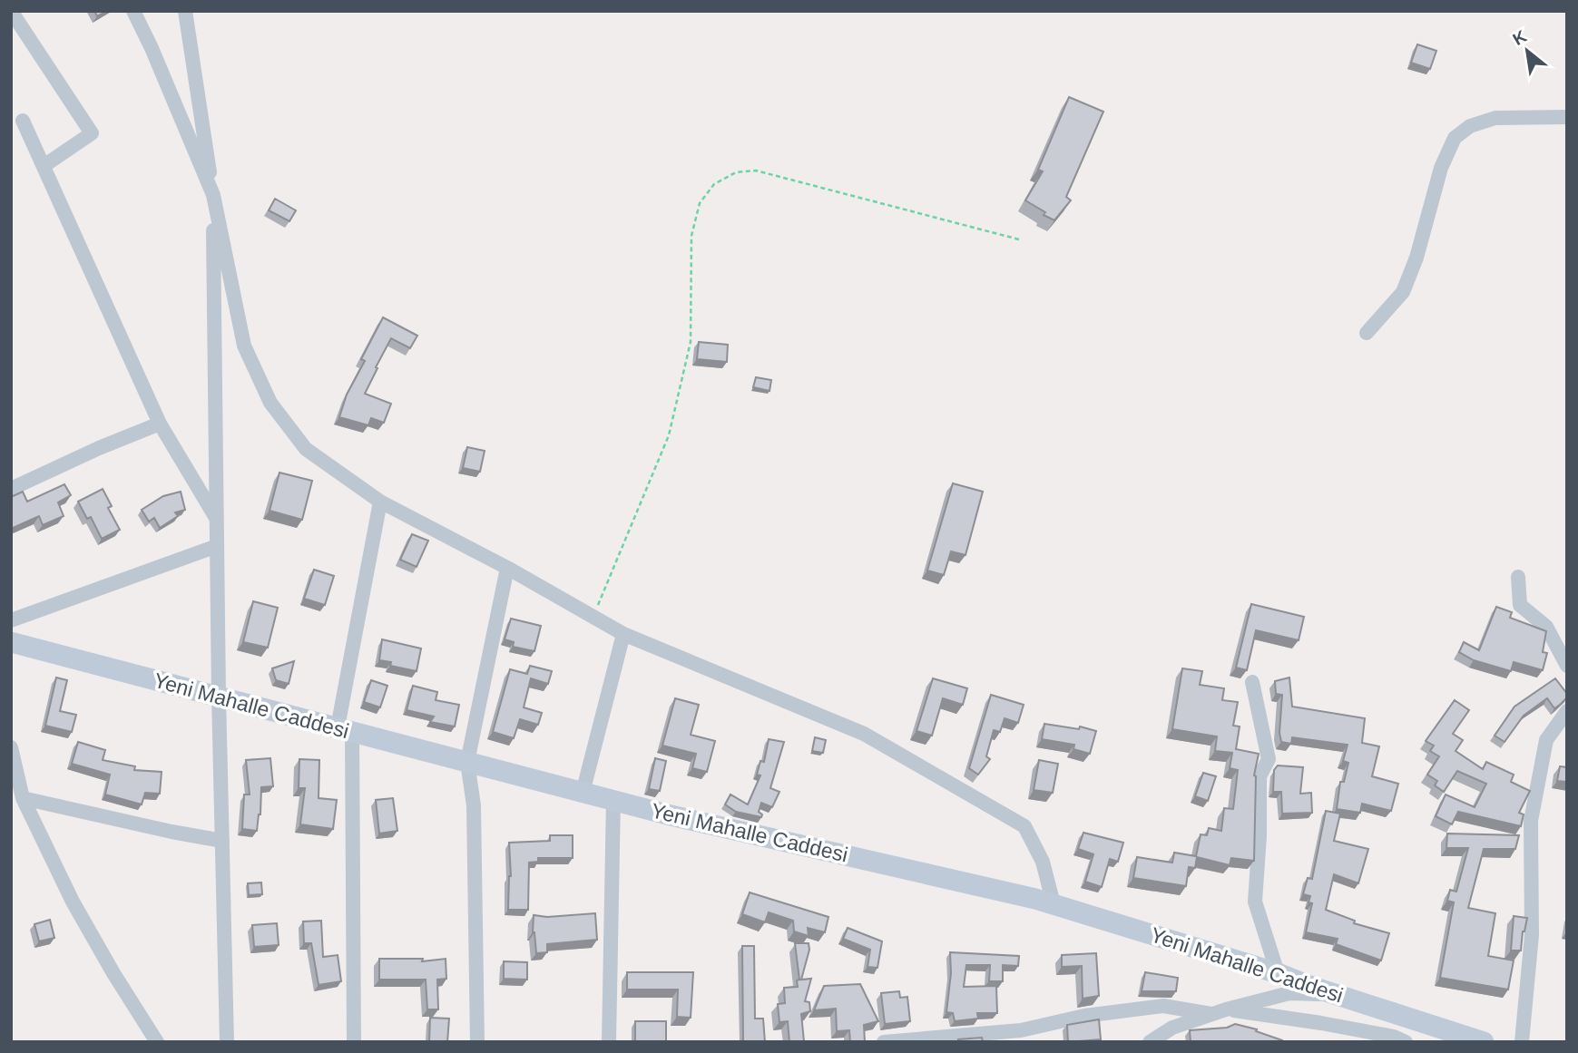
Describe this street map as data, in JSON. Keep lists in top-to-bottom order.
{
  "streets": {
    "street": ["Yeni Mahalle Caddesi"]
  },
  "north": "top left"
}
